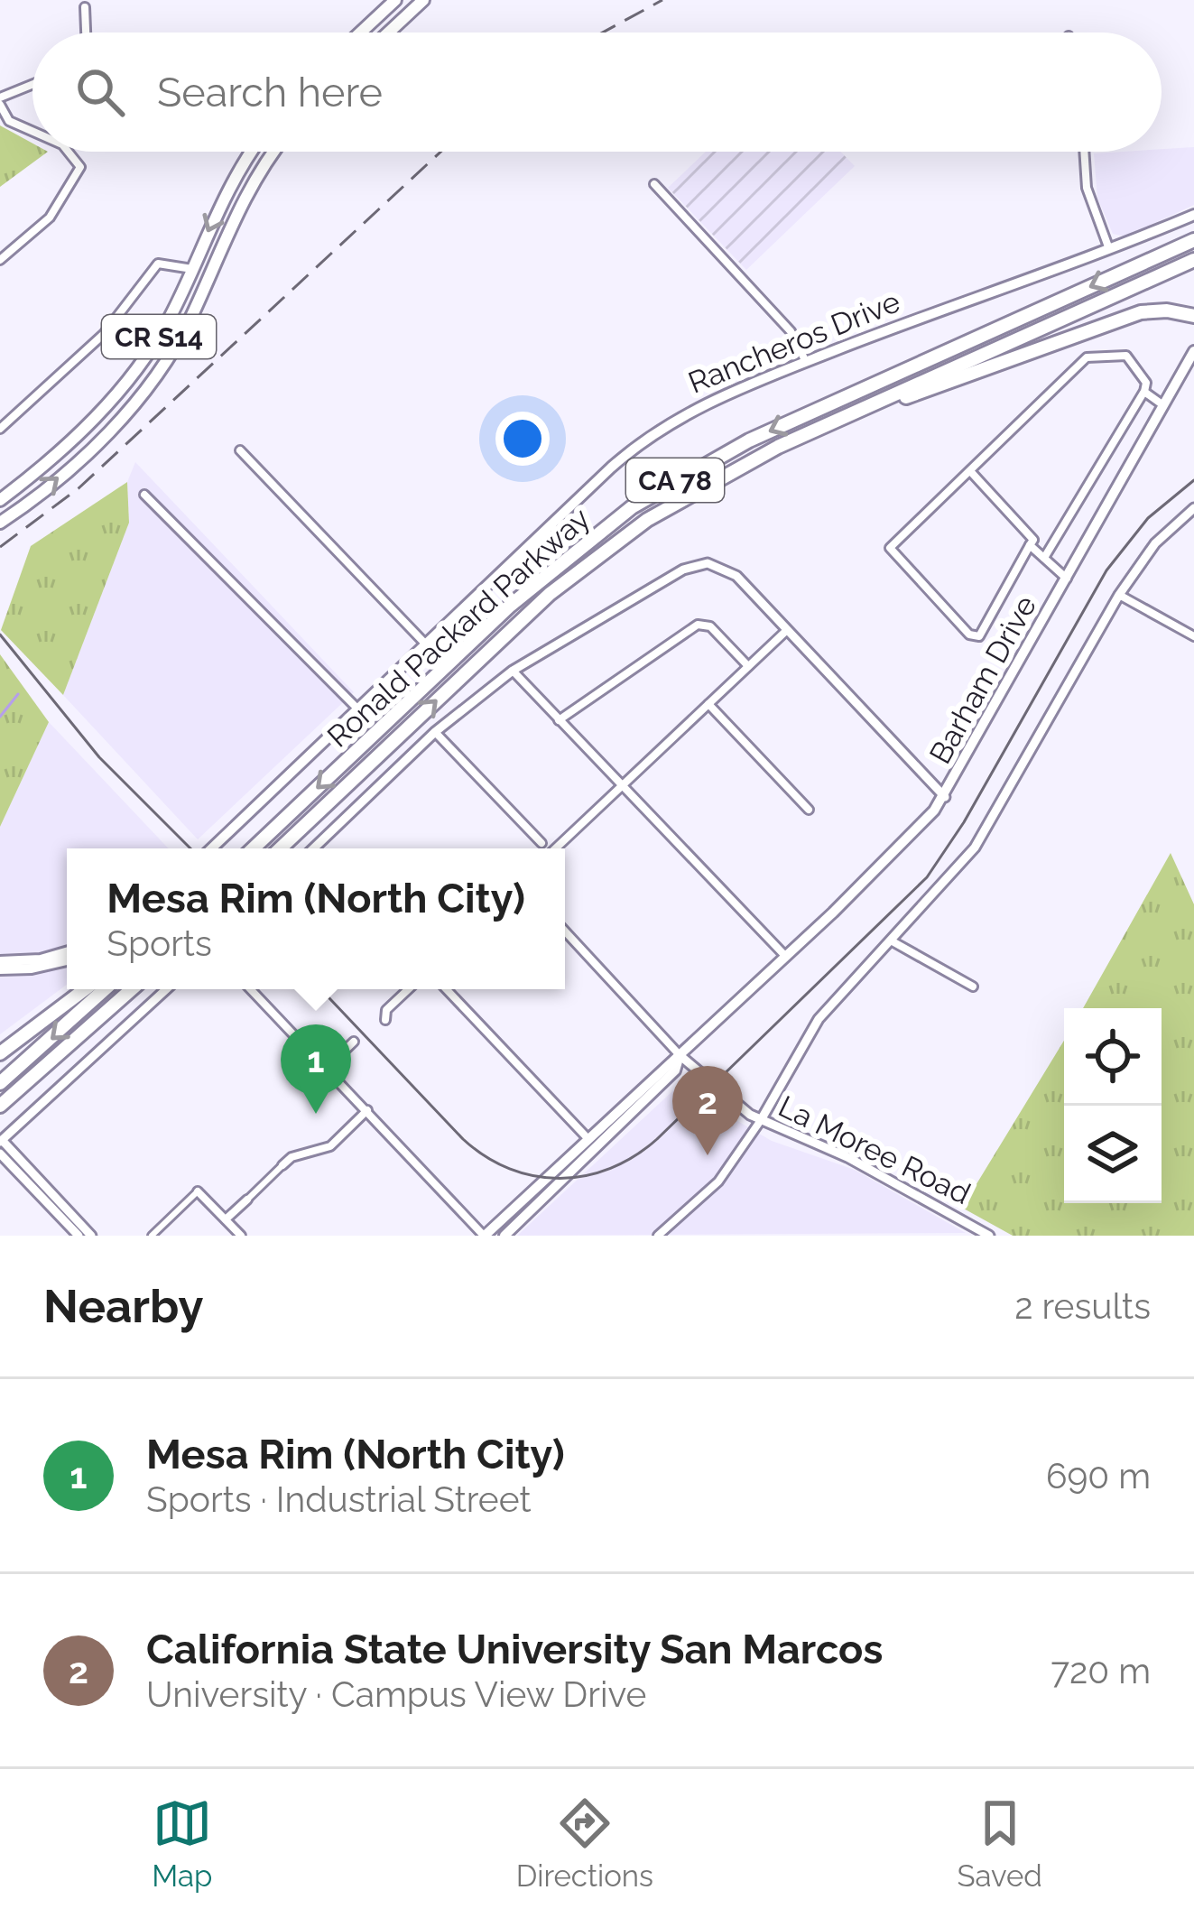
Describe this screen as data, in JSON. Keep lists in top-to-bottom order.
{
  "streets": {
    "highway": ["CA 78", "Ronald Packard Parkway"],
    "main road": ["CR S14", "Rancheros Drive", "Barham Drive"],
    "street": ["La Moree Road"]
  },
  "crossings": [
    ["Barham Drive", "La Moree Road"]
  ],
  "page": {
    "search": "Search here",
    "popup": ["Mesa Rim (North City)", "Sports"],
    "pins": ["1", "2"],
    "heading": ["Nearby", "2 results"],
    "list": [
      {
        "mark": "1",
        "name": "Mesa Rim (North City)",
        "note": "Sports · Industrial Street",
        "value": "690 m"
      },
      {
        "mark": "2",
        "name": "California State University San Marcos",
        "note": "University · Campus View Drive",
        "value": "720 m"
      }
    ],
    "nav": ["Map", "Directions", "Saved"]
  }
}
